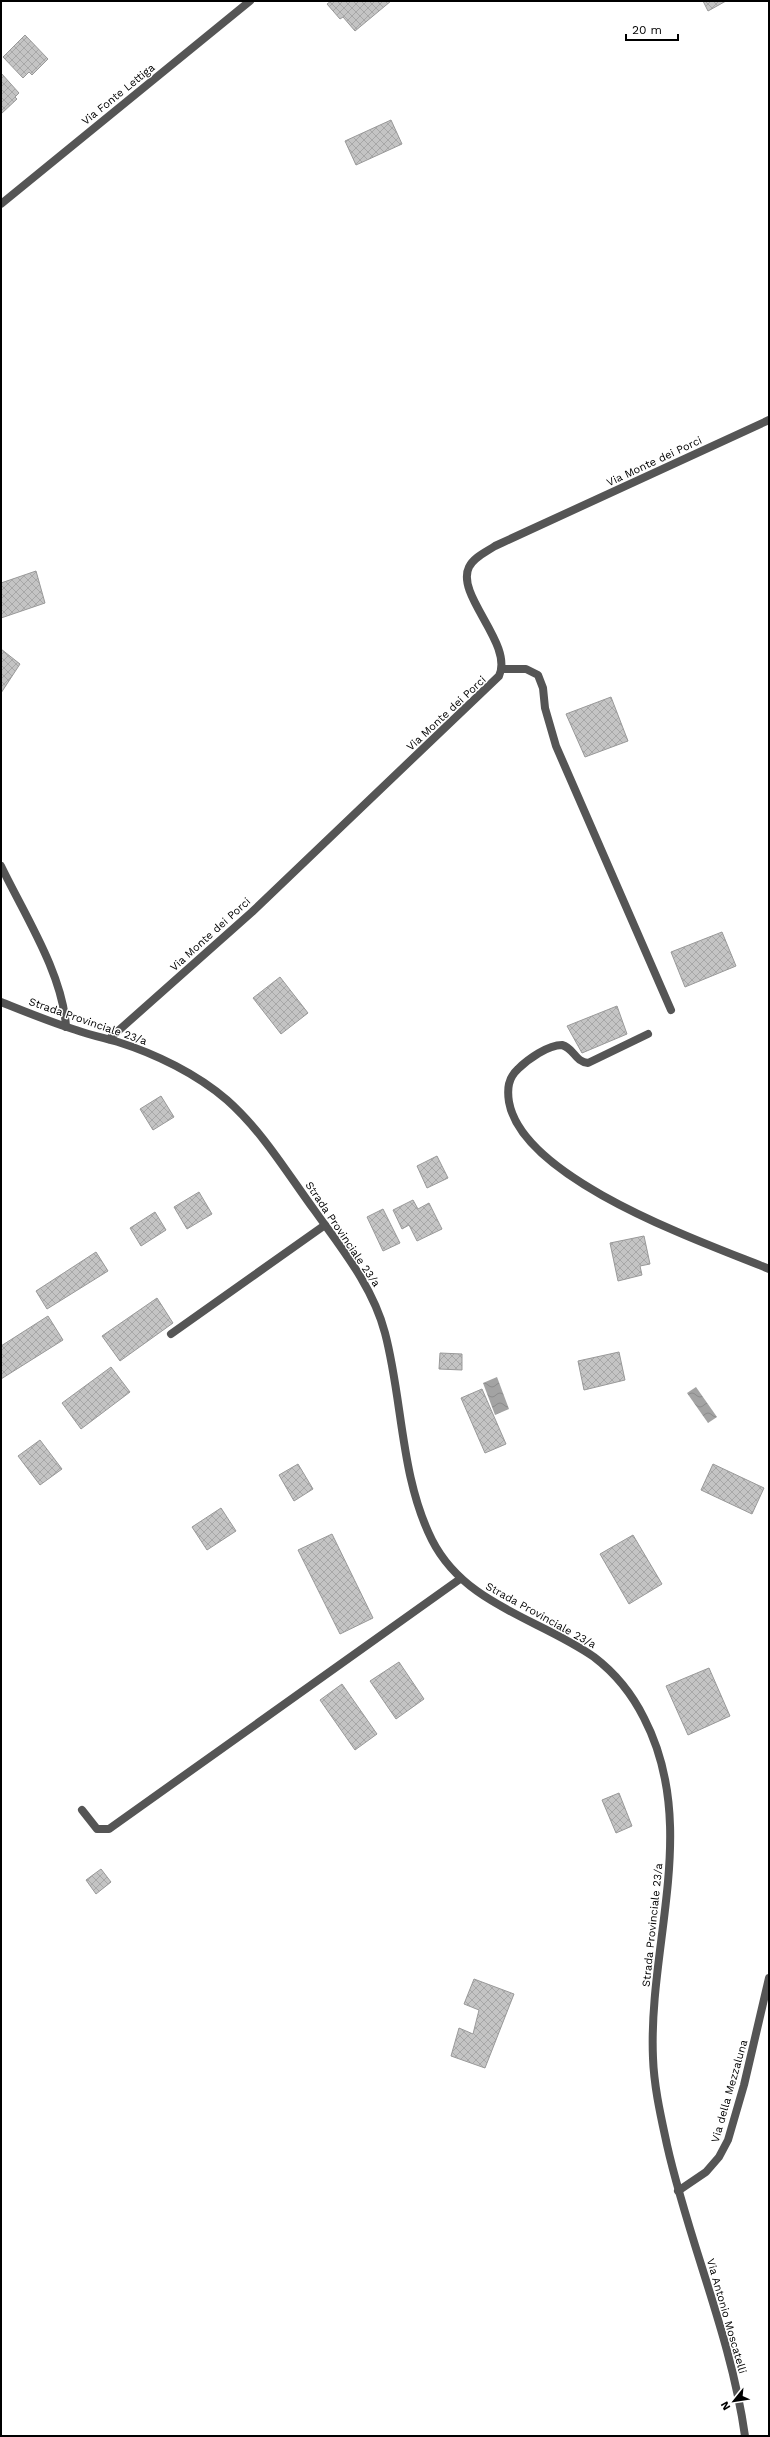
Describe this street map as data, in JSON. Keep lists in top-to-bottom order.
{
  "streets": {
    "street": [
      "Via Fonte Lettiga",
      "Via Monte dei Porci",
      "Strada Provinciale 23/a",
      "Via della Mezzaluna",
      "Via Antonio Moscatelli"
    ]
  },
  "crossings": [
    ["Via Monte dei Porci", "Strada Provinciale 23/a"],
    ["Strada Provinciale 23/a", "Via della Mezzaluna"],
    ["Strada Provinciale 23/a", "Via Antonio Moscatelli"]
  ],
  "scale_bar": "20 m",
  "north": "bottom left"
}
